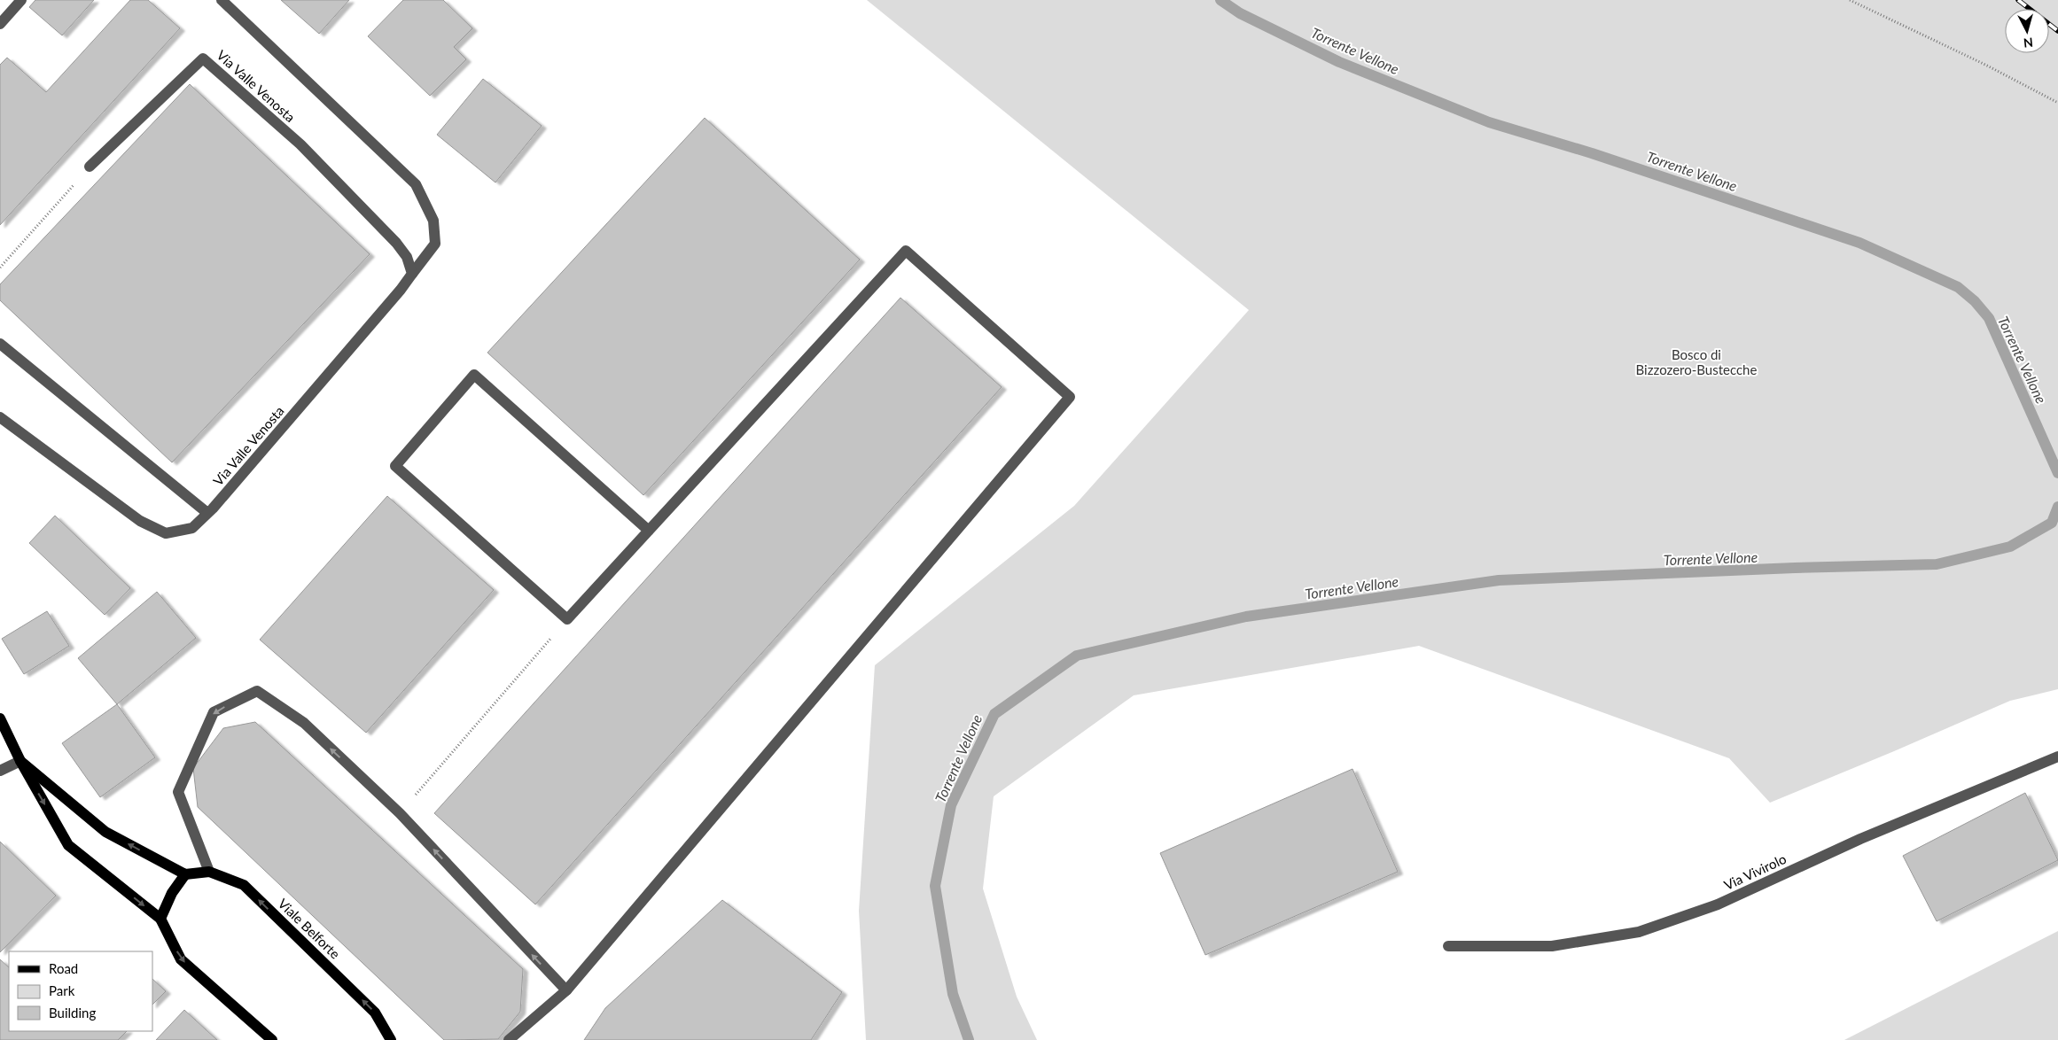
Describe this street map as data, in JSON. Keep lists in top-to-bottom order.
{
  "streets": {
    "main road": ["Viale Belforte"],
    "street": ["Via Valle Venosta", "Via Vivirolo"]
  },
  "water": ["Torrente Vellone"],
  "parks": ["Bosco di Bizzozero-Bustecche"],
  "legend": ["Road", "Park", "Building"],
  "north": "bottom"
}
